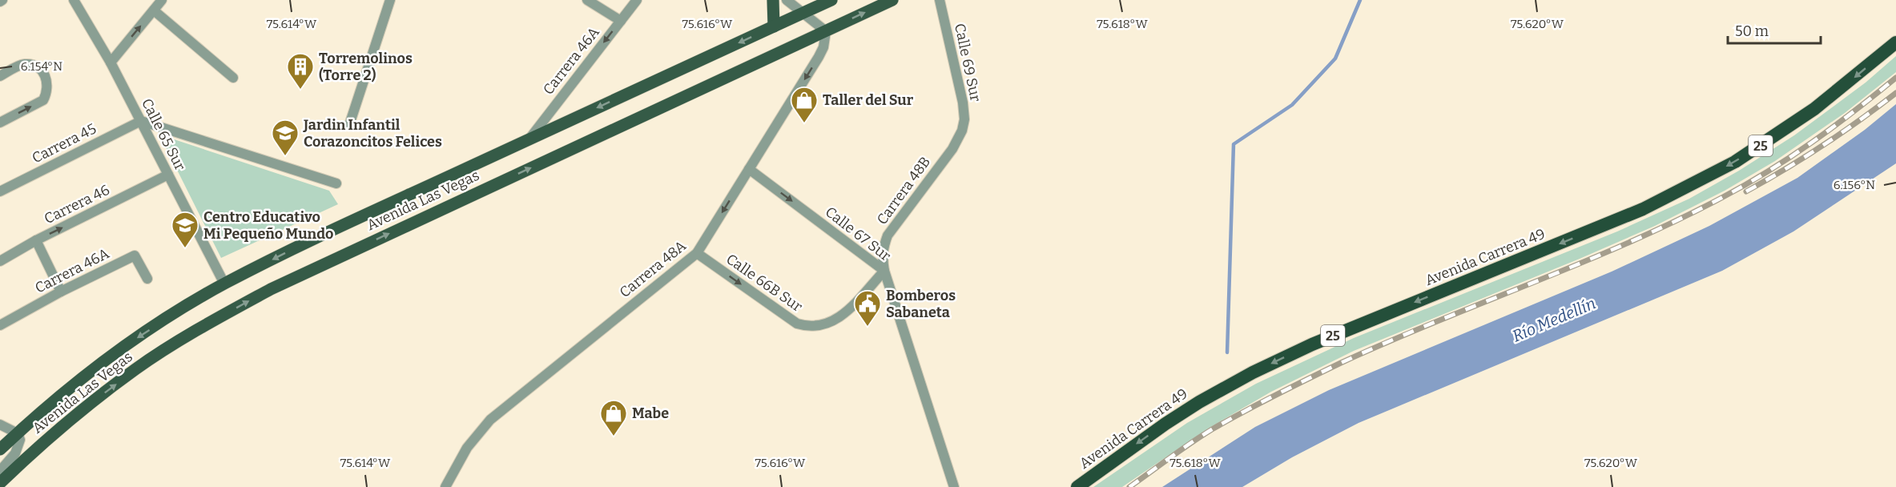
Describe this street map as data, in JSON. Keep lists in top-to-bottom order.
{
  "streets": {
    "highway": ["25", "Avenida Carrera 49"],
    "main road": ["Avenida Las Vegas"],
    "street": [
      "Carrera 46A",
      "Calle 69 Sur",
      "Calle 65 Sur",
      "Carrera 45",
      "Carrera 48B",
      "Carrera 46",
      "Calle 67 Sur",
      "Carrera 48A",
      "Calle 66B Sur"
    ]
  },
  "crossings": [
    ["Carrera 46A", "Avenida Las Vegas"],
    ["Calle 69 Sur", "Carrera 48B"],
    ["Calle 65 Sur", "Carrera 45"],
    ["Calle 65 Sur", "Avenida Las Vegas"],
    ["Calle 65 Sur", "Carrera 46"],
    ["Carrera 48B", "Calle 67 Sur"],
    ["Carrera 48B", "Calle 66B Sur"],
    ["Avenida Las Vegas", "Carrera 48A"],
    ["Calle 67 Sur", "Carrera 48A"],
    ["Calle 67 Sur", "Calle 66B Sur"],
    ["Carrera 48A", "Calle 66B Sur"]
  ],
  "one_way": [
    "Carrera 46A",
    "Carrera 46",
    "Calle 67 Sur",
    "Avenida Carrera 49",
    "Carrera 48A",
    "Calle 66B Sur"
  ],
  "water": ["Río Medellín"],
  "places": {
    "building": ["Torremolinos (Torre 2)"],
    "shop": ["Taller del Sur", "Mabe"],
    "school or university": ["Jardin Infantil Corazoncitos Felices", "Centro Educativo Mi Pequeño Mundo"],
    "public building": ["Bomberos Sabaneta"]
  },
  "scale_bar": "50 m",
  "coordinates": [
    "75.614°W",
    "75.616°W",
    "75.618°W",
    "75.620°W",
    "6.154°N",
    "6.156°N"
  ]
}
